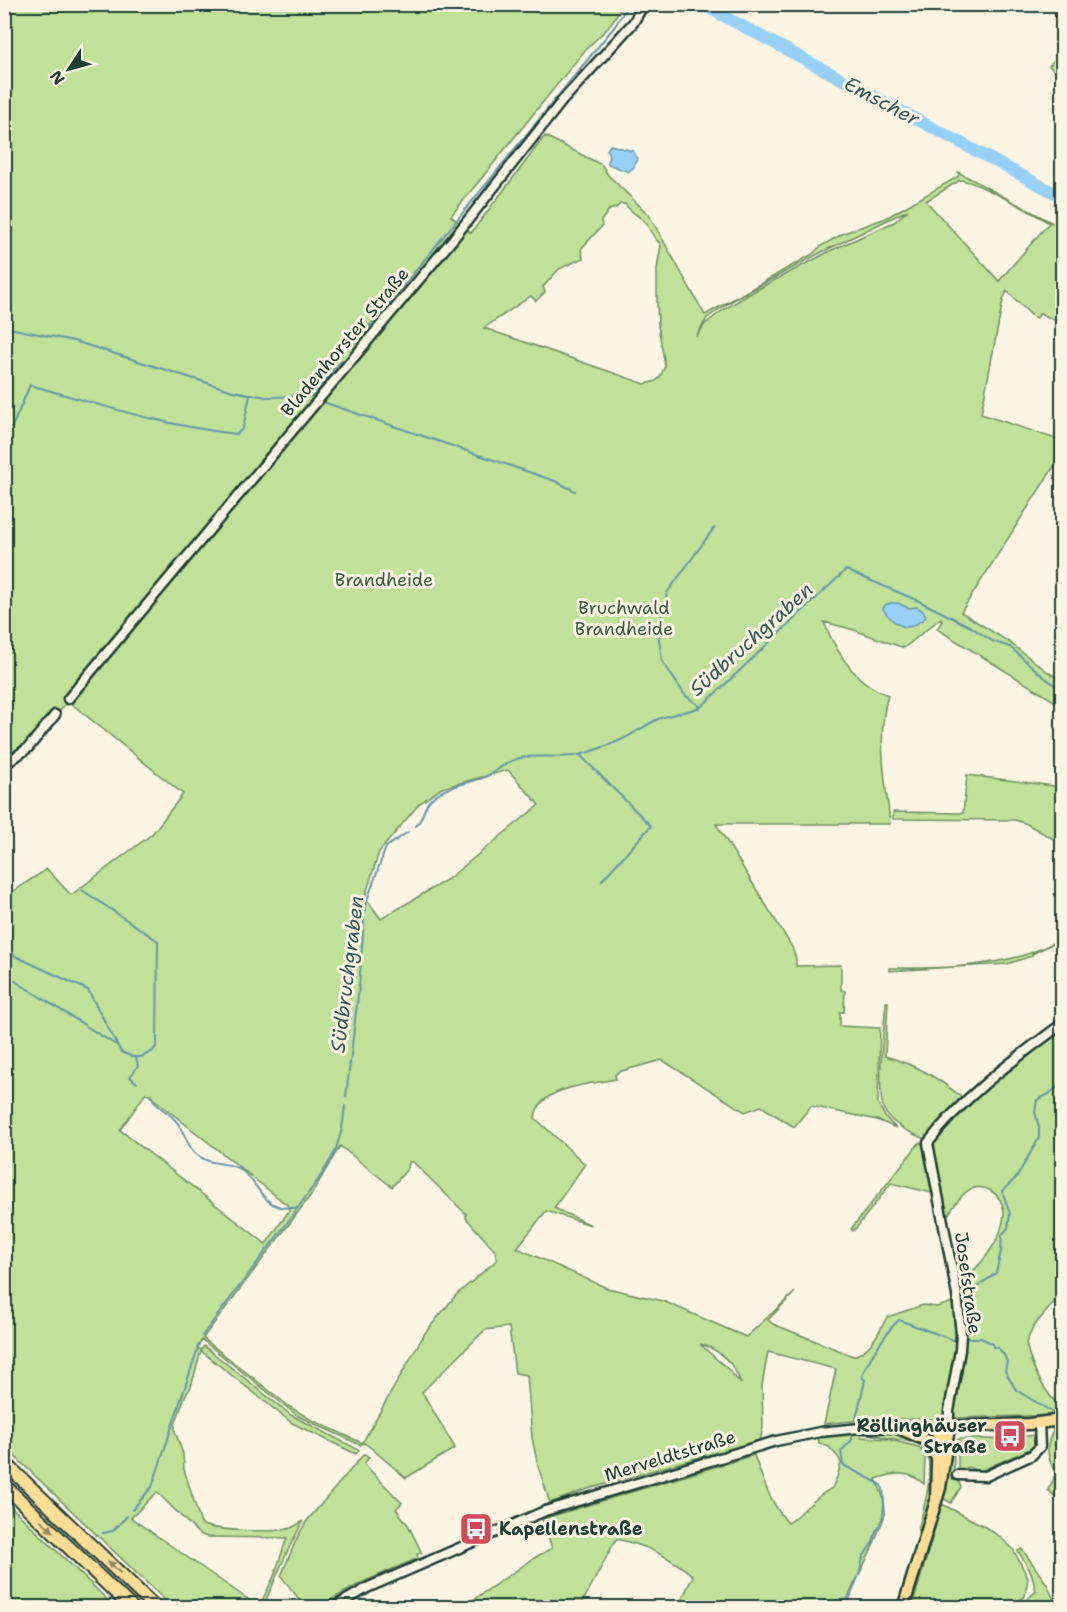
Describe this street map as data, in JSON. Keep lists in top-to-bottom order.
{
  "streets": {
    "main road": ["Merveldtstraße"],
    "street": ["Bladenhorster Straße", "Josefstraße"]
  },
  "crossings": [
    ["Josefstraße", "Merveldtstraße"]
  ],
  "water": ["Emscher", "Südbruchgraben"],
  "parks": ["Brandheide", "Bruchwald Brandheide"],
  "places": {
    "bus stop": ["Röllinghäuser Straße", "Kapellenstraße"]
  },
  "north": "bottom left"
}
